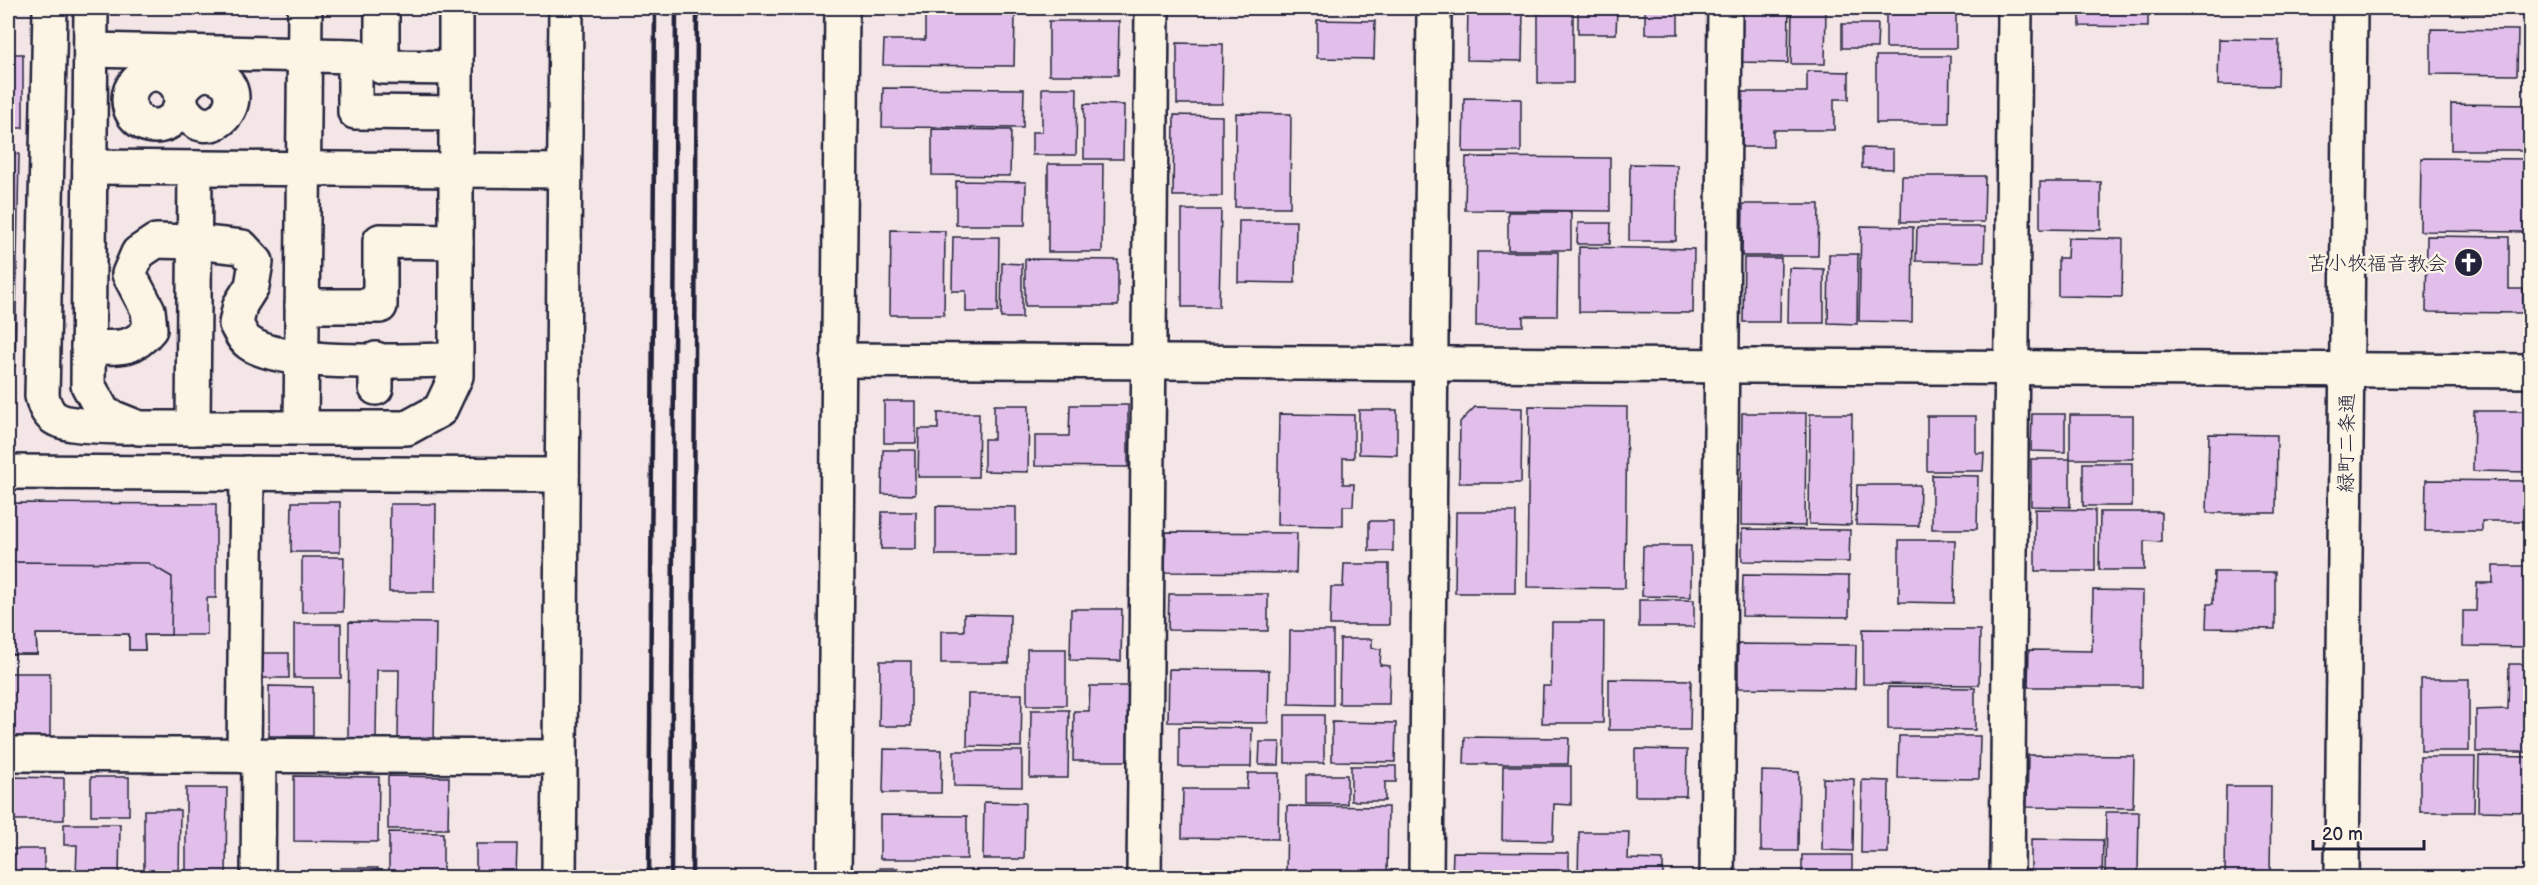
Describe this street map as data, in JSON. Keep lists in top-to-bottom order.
{
  "streets": {
    "street": ["緑町二条通"]
  },
  "places": {
    "church": ["苫小牧福音教会"]
  },
  "scale_bar": "20 m"
}
